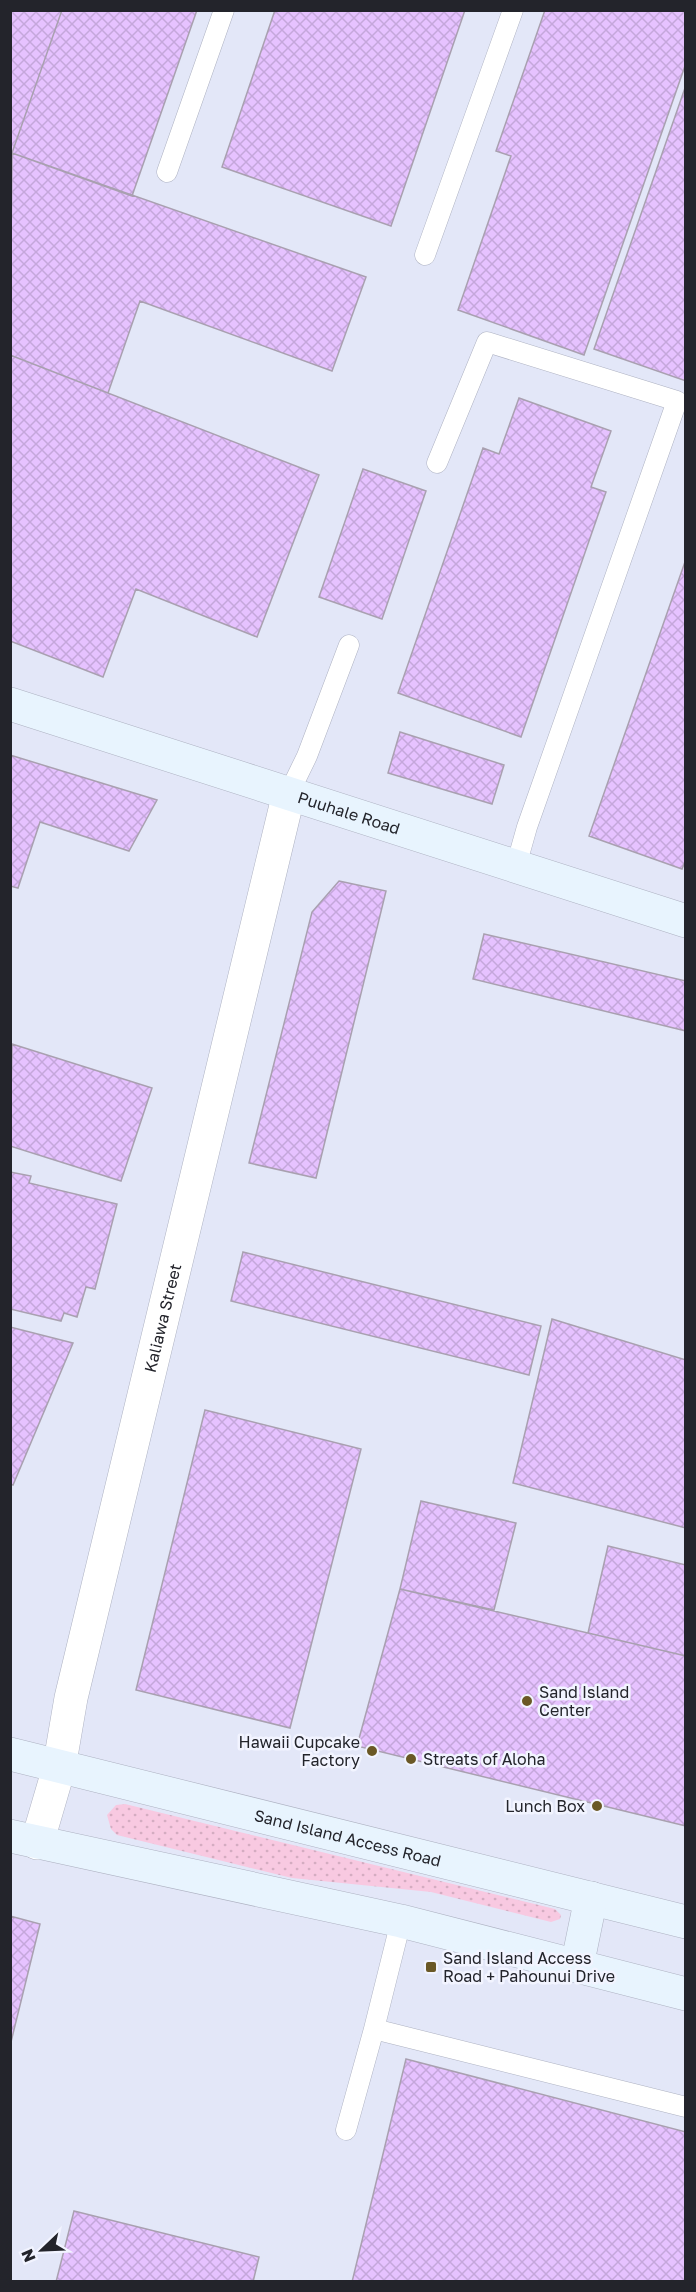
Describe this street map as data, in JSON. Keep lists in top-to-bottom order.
{
  "streets": {
    "main road": ["Puuhale Road", "Sand Island Access Road"],
    "street": ["Kaliawa Street"]
  },
  "crossings": [
    ["Puuhale Road", "Kaliawa Street"],
    ["Kaliawa Street", "Sand Island Access Road"]
  ],
  "places": {
    "other": [
      "Sand Island Center",
      "Hawaii Cupcake Factory",
      "Streats of Aloha",
      "Lunch Box"
    ],
    "transit": ["Sand Island Access Road + Pahounui Drive"]
  },
  "north": "bottom left"
}
